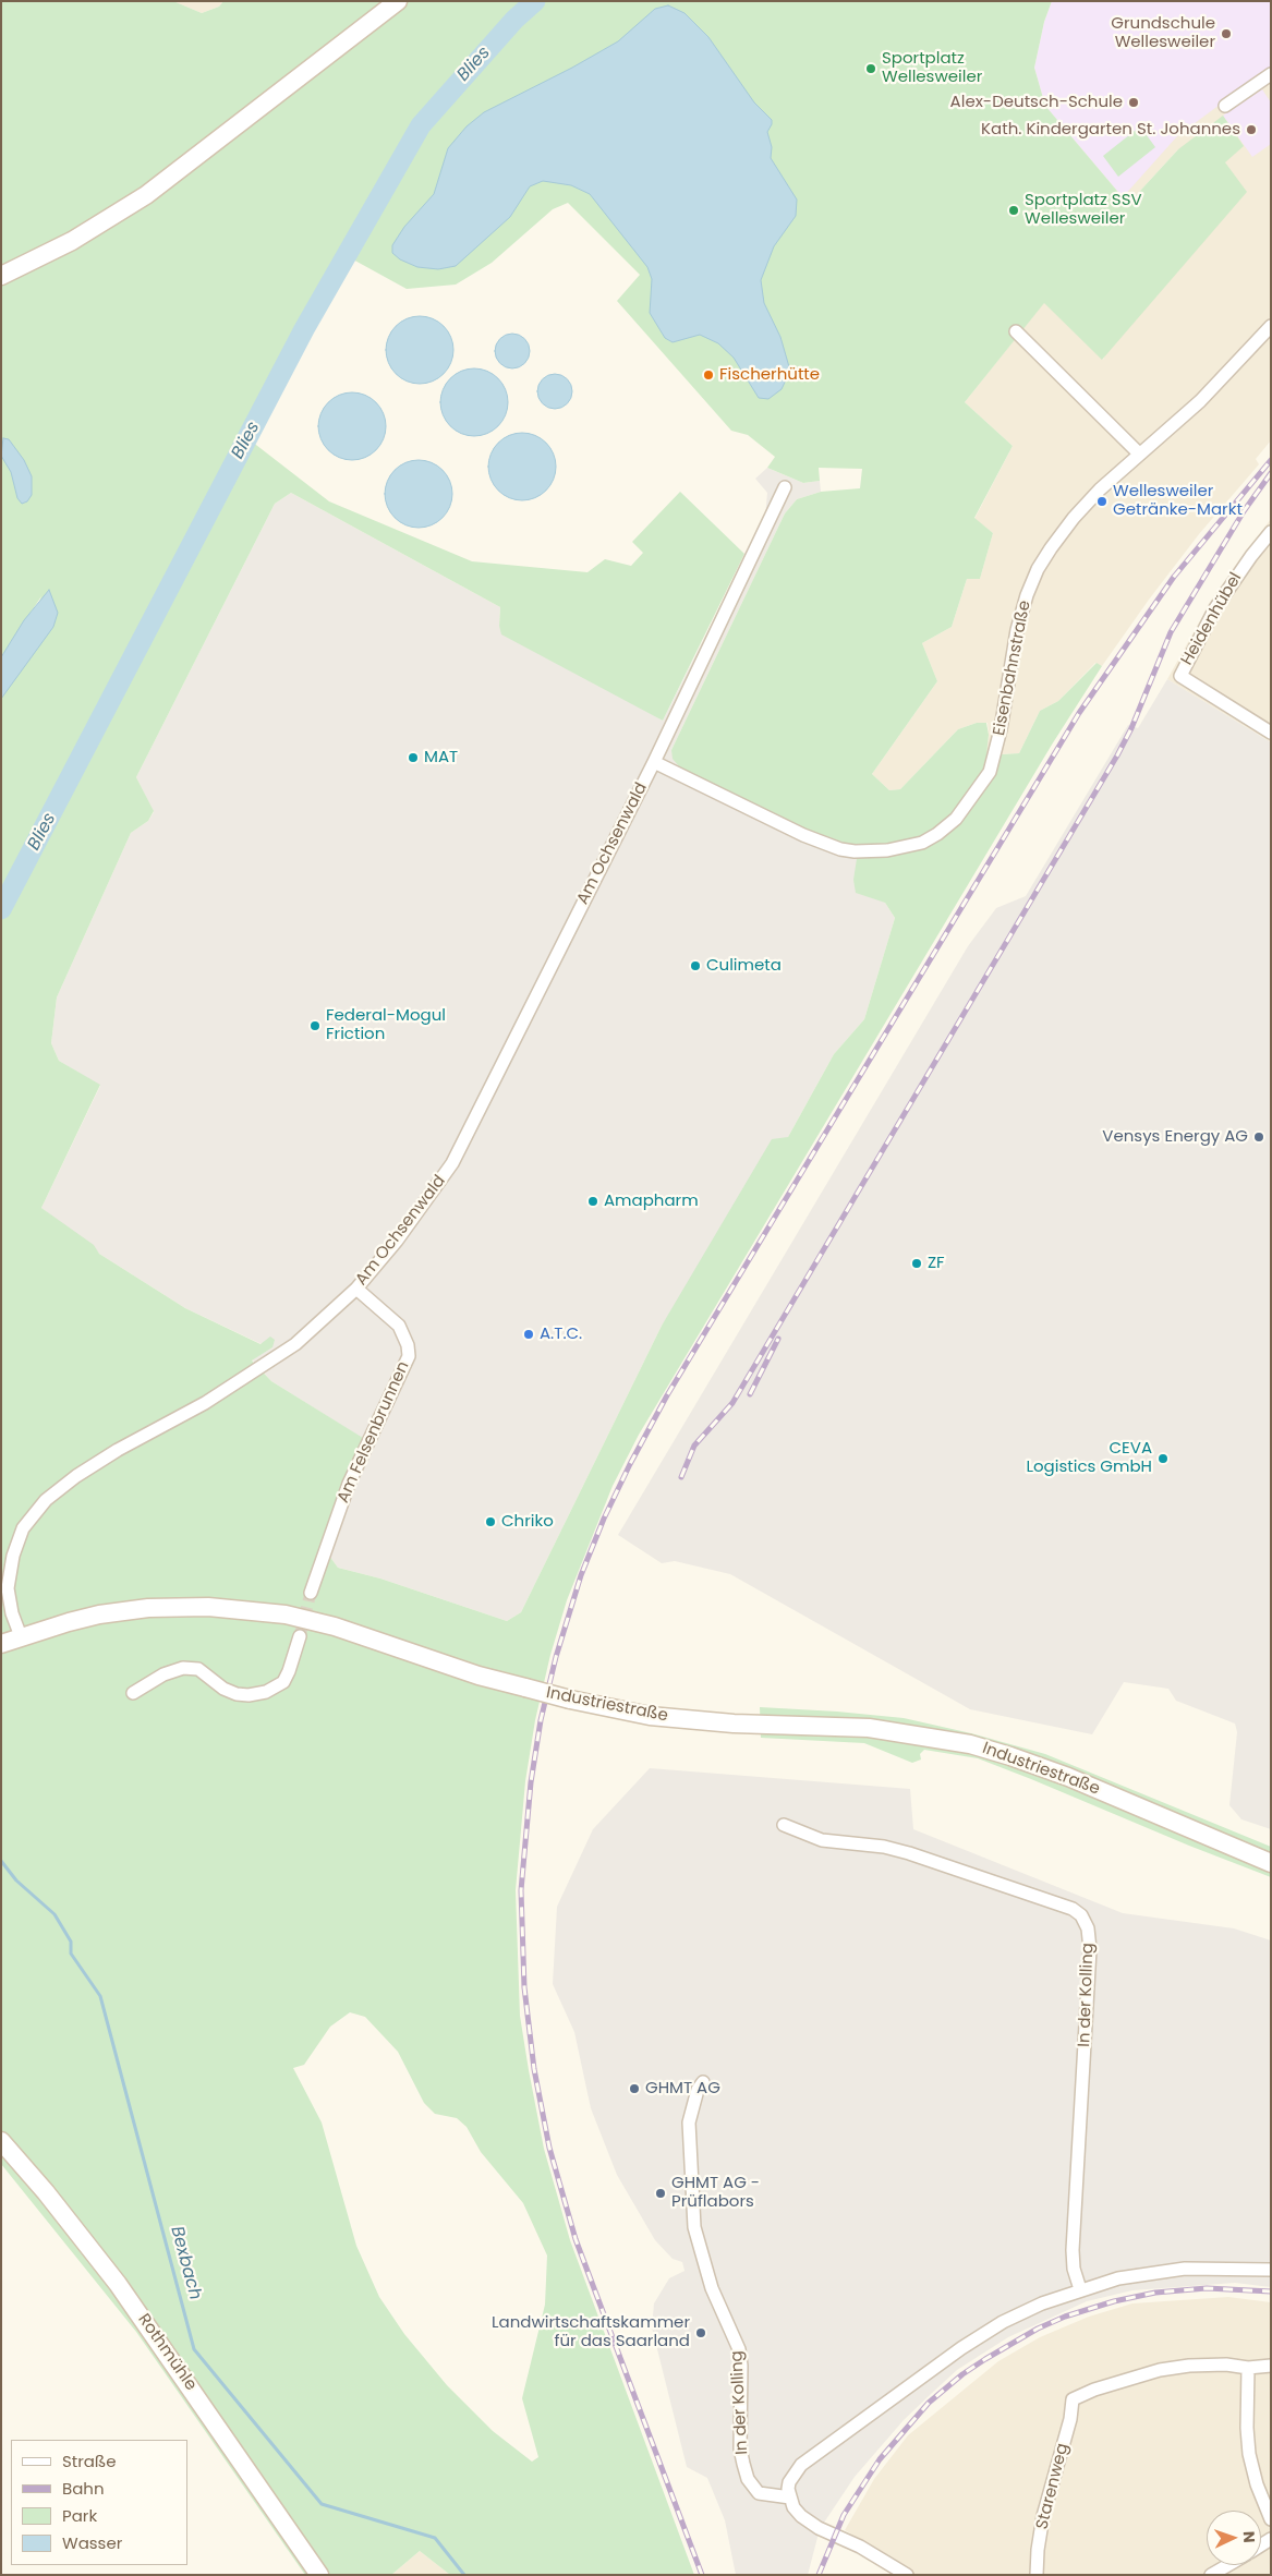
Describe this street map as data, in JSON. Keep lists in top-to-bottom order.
{
  "streets": {
    "street": [
      "Heidenhübel",
      "Eisenbahnstraße",
      "Am Ochsenwald",
      "Am Felsenbrunnen",
      "Industriestraße",
      "In der Kolling",
      "Rothmühle",
      "Starenweg"
    ]
  },
  "crossings": [
    ["Eisenbahnstraße", "Am Ochsenwald"],
    ["Am Ochsenwald", "Am Felsenbrunnen"],
    ["Am Ochsenwald", "Industriestraße"]
  ],
  "water": ["Blies", "Bexbach"],
  "places": [
    "Grundschule Wellesweiler",
    "Sportplatz Wellesweiler",
    "Alex-Deutsch-Schule",
    "Kath. Kindergarten St. Johannes",
    "Sportplatz SSV Wellesweiler",
    "Fischerhütte",
    "Wellesweiler Getränke-Markt",
    "MAT",
    "Culimeta",
    "Federal-Mogul Friction",
    "Vensys Energy AG",
    "Amapharm",
    "ZF",
    "A.T.C.",
    "CEVA Logistics GmbH",
    "Chriko",
    "GHMT AG",
    "GHMT AG - Prüflabors",
    "Landwirtschaftskammer für das Saarland"
  ],
  "legend": [
    "Straße",
    "Bahn",
    "Park",
    "Wasser"
  ],
  "north": "right"
}
